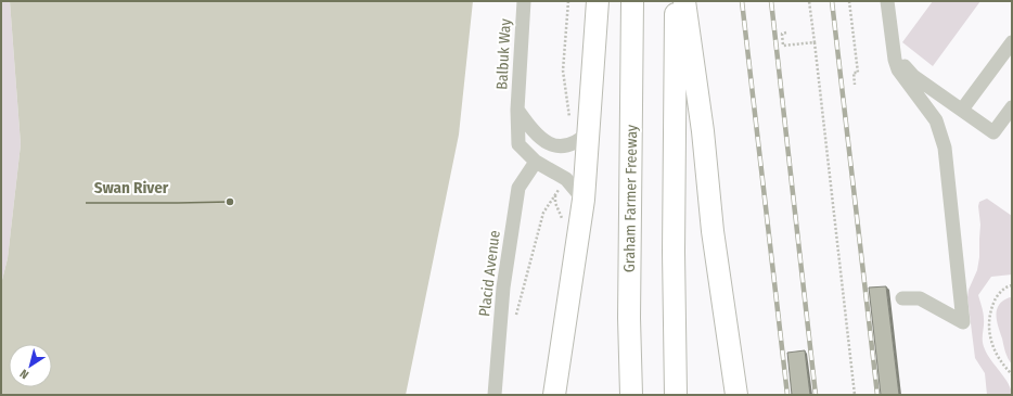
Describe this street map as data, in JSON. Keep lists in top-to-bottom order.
{
  "streets": {
    "highway": ["Graham Farmer Freeway"],
    "street": ["Balbuk Way", "Placid Avenue"]
  },
  "crossings": [
    ["Balbuk Way", "Placid Avenue"]
  ],
  "places": ["Swan River"],
  "north": "bottom left"
}
